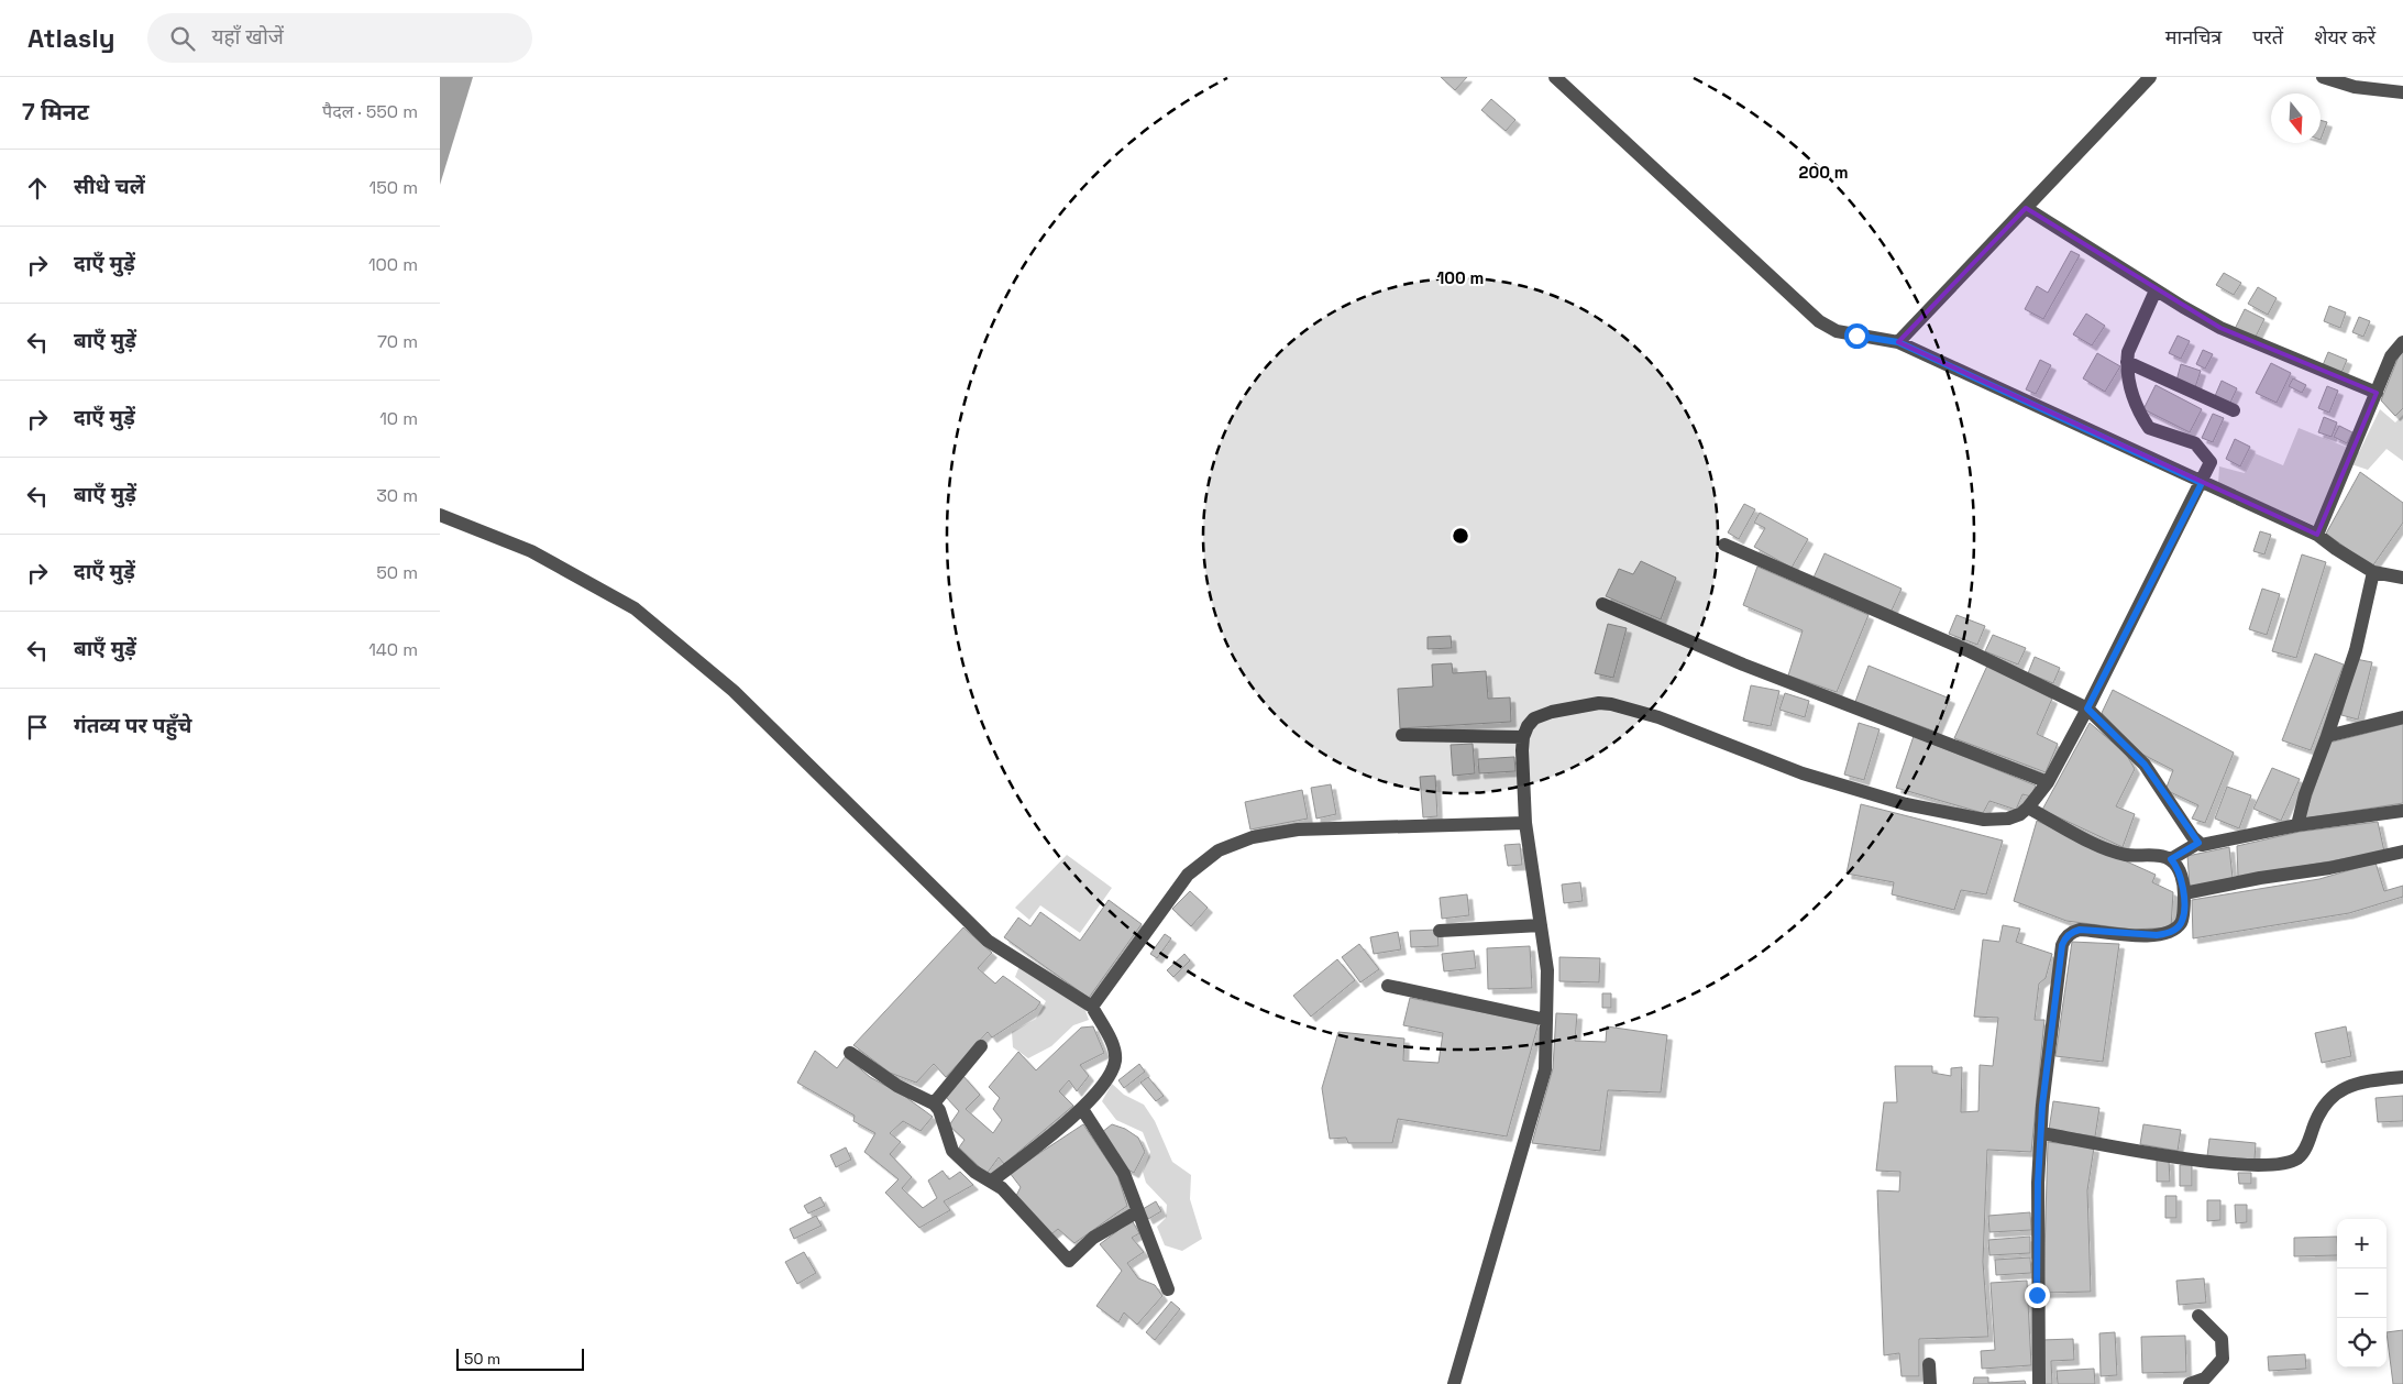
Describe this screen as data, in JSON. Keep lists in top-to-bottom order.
{
  "scale_bar": "50 m",
  "north": "bottom",
  "page": {
    "header": "Atlasly",
    "search": "यहाँ खोजें",
    "nav": ["मानचित्र", "परतें", "शेयर करें"],
    "heading": ["7 मिनट", "पैदल · 550 m"],
    "list": [
      ["सीधे चलें", "150 m"],
      ["दाएँ मुड़ें", "100 m"],
      ["बाएँ मुड़ें", "70 m"],
      ["दाएँ मुड़ें", "10 m"],
      ["बाएँ मुड़ें", "30 m"],
      ["दाएँ मुड़ें", "50 m"],
      ["बाएँ मुड़ें", "140 m"],
      "गंतव्य पर पहुँचे"
    ],
    "map_buttons": ["+", "−"],
    "scale": "50 m"
  },
  "rings": ["200 m", "100 m"]
}
